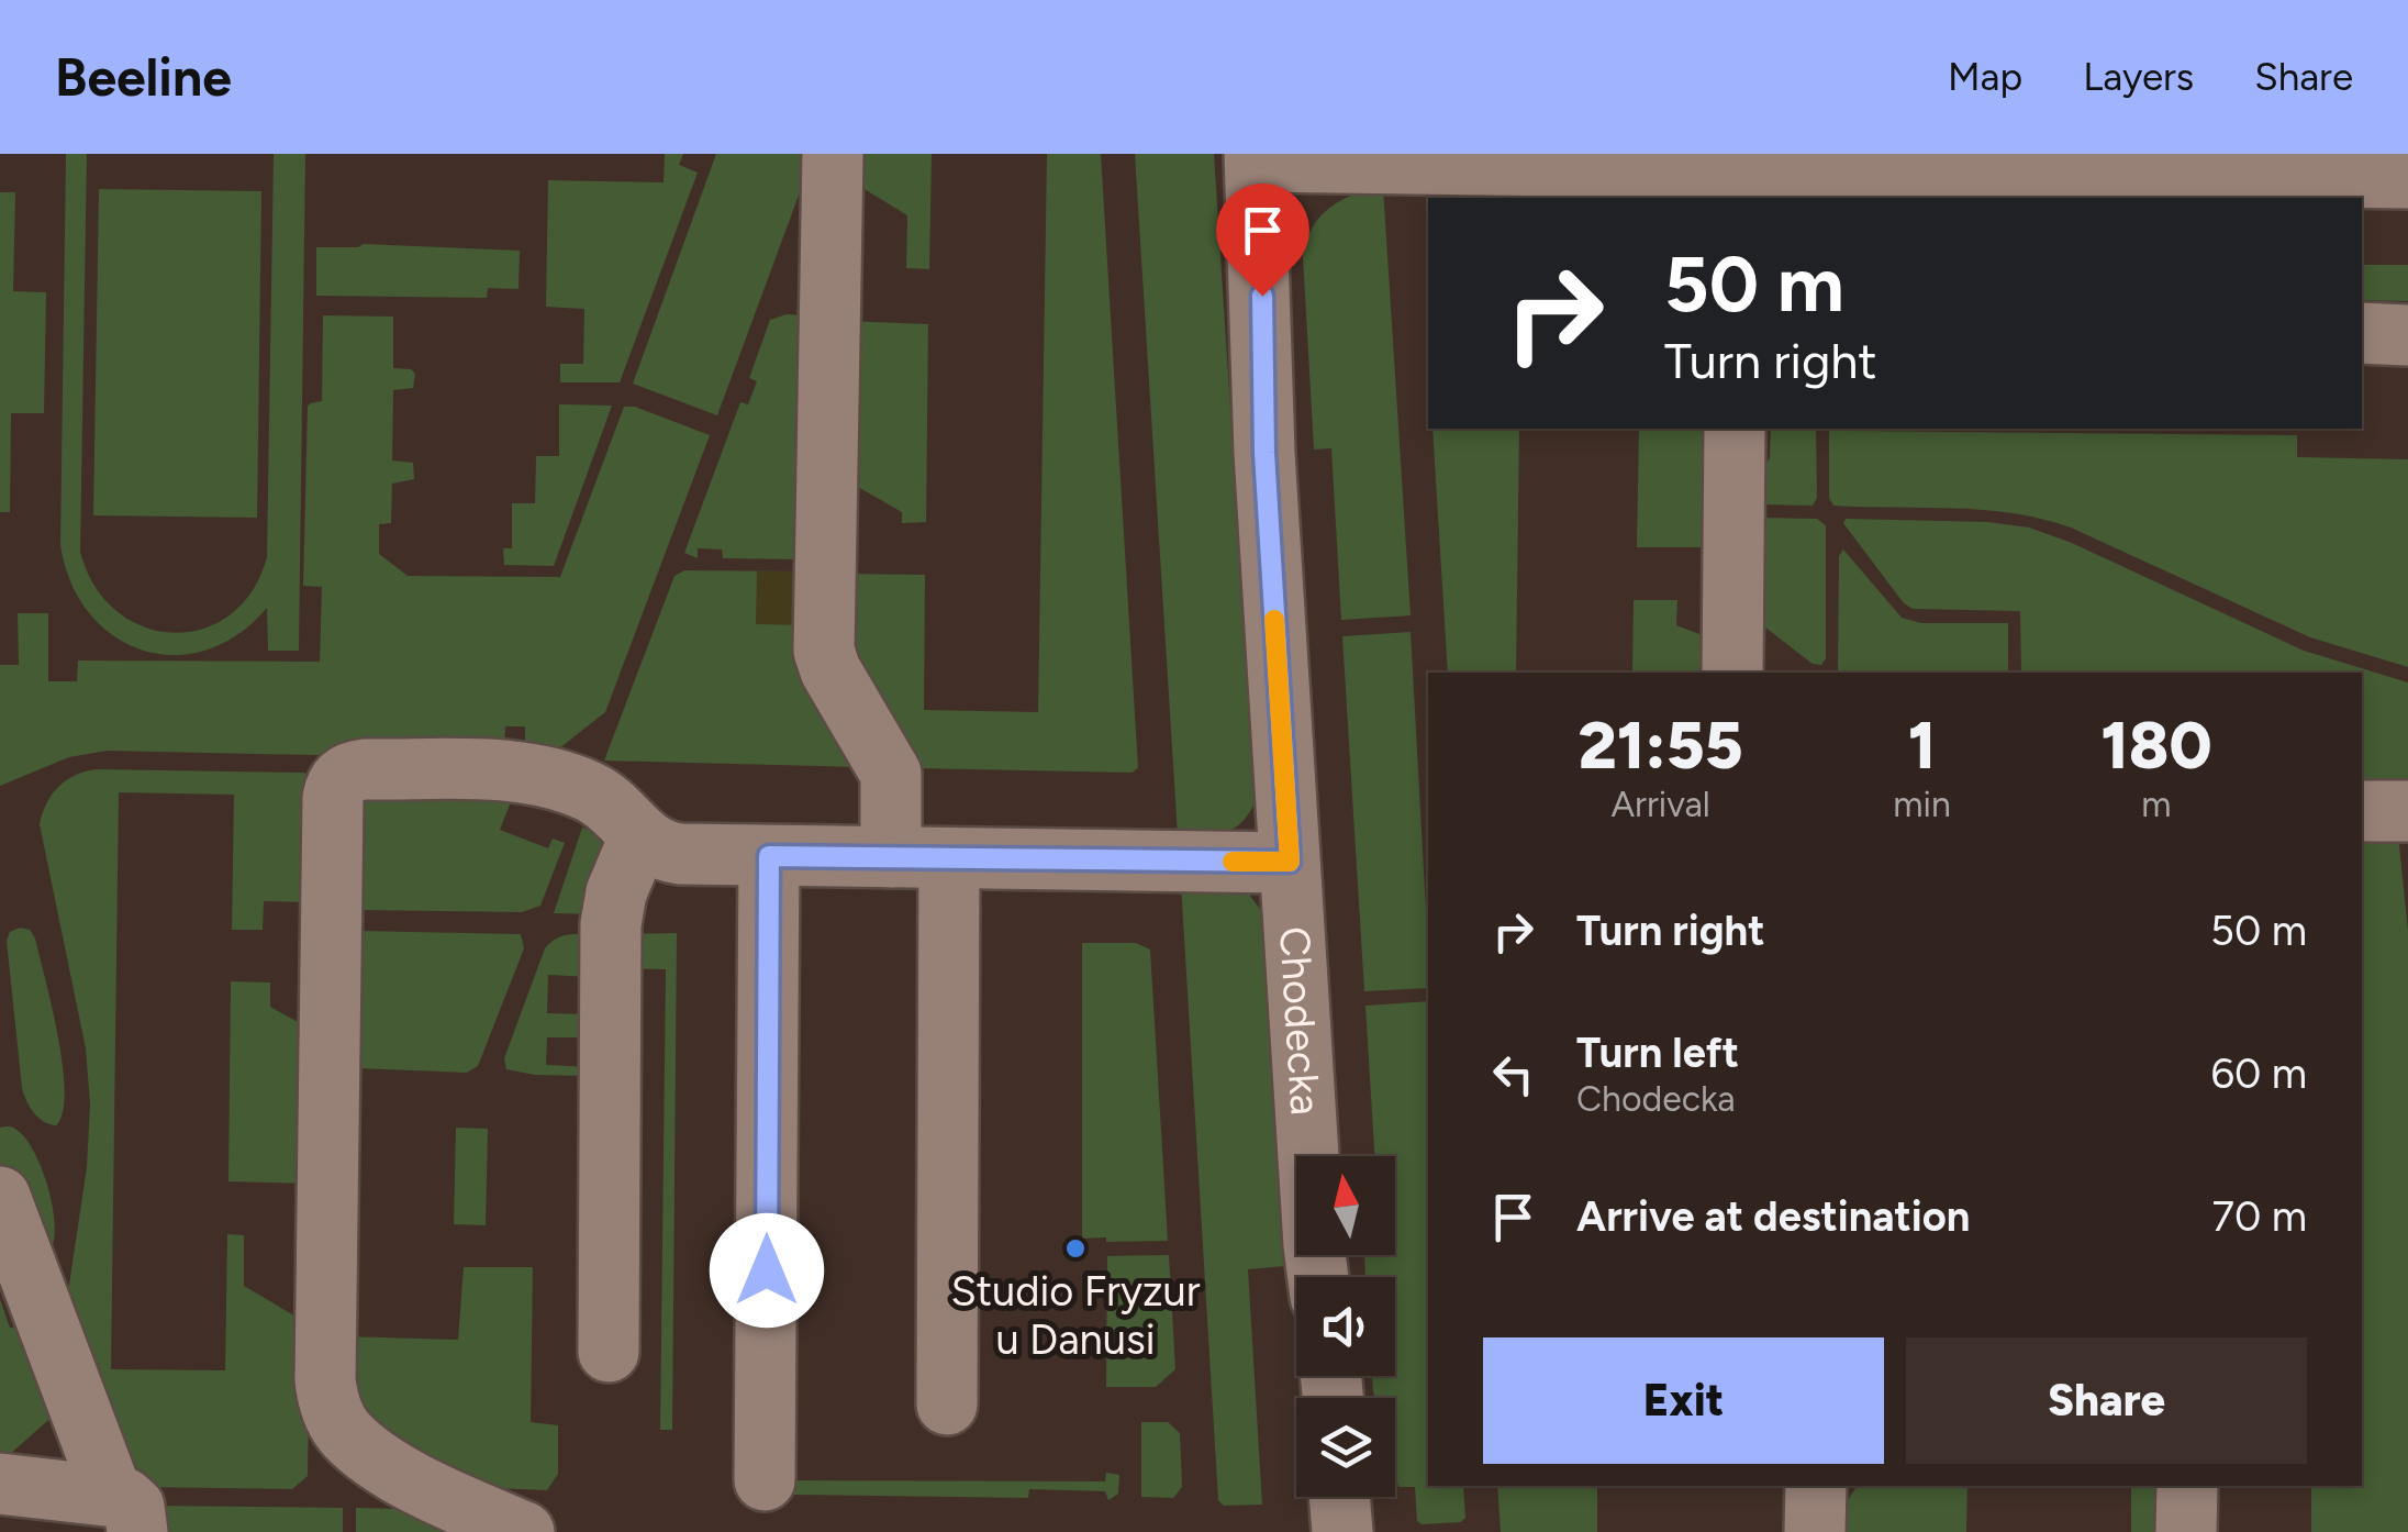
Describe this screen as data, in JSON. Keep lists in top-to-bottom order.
{
  "streets": {
    "street": ["Chodecka"]
  },
  "places": ["Studio Fryzur u Danusi"],
  "north": "top",
  "page": {
    "header": "Beeline",
    "nav": ["Map", "Layers", "Share"],
    "turn": ["50 m", "Turn right"],
    "eta": [
      "21:55",
      "Arrival",
      "1",
      "min",
      "180",
      "m"
    ],
    "list": [
      {
        "name": "Turn right",
        "value": "50 m"
      },
      {
        "name": "Turn left",
        "note": "Chodecka",
        "value": "60 m"
      },
      {
        "name": "Arrive at destination",
        "value": "70 m"
      }
    ],
    "buttons": ["Exit", "Share"]
  }
}
